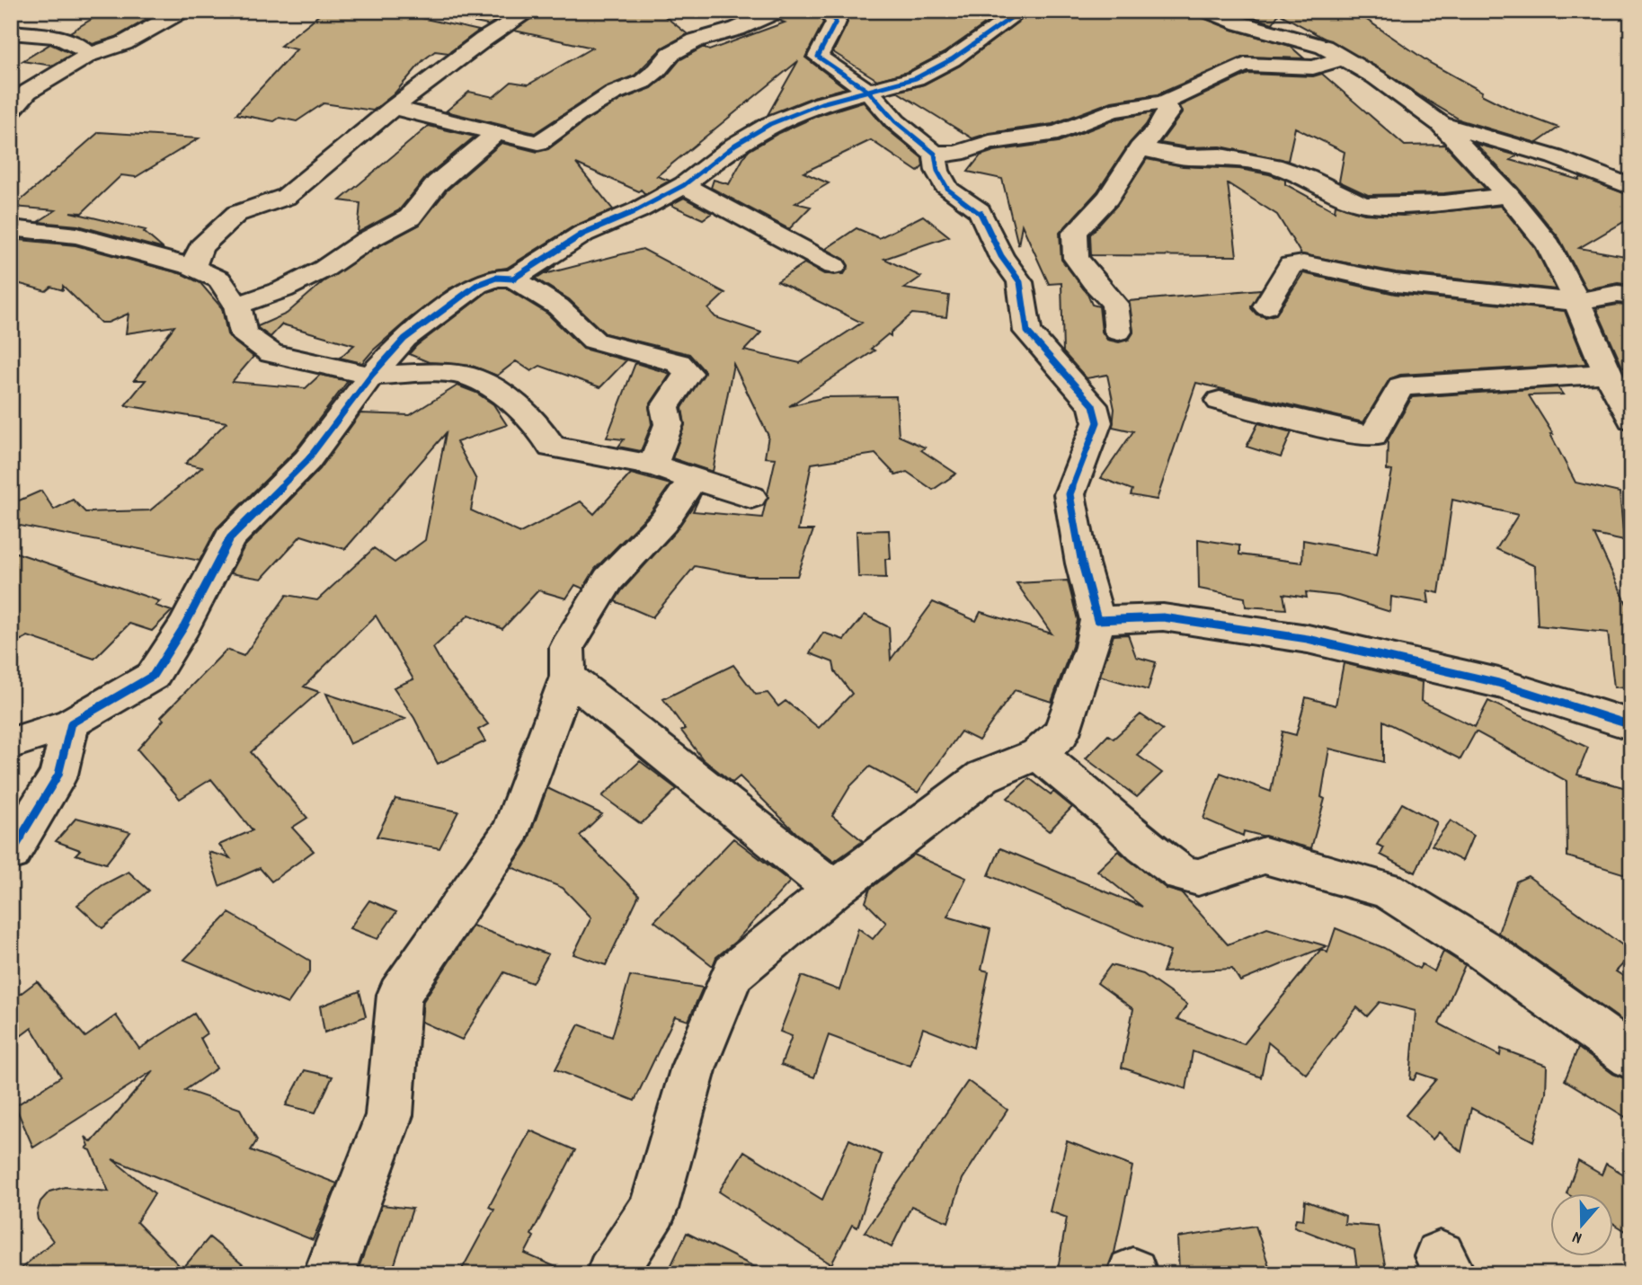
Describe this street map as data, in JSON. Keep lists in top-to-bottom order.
{
  "north": "bottom"
}
